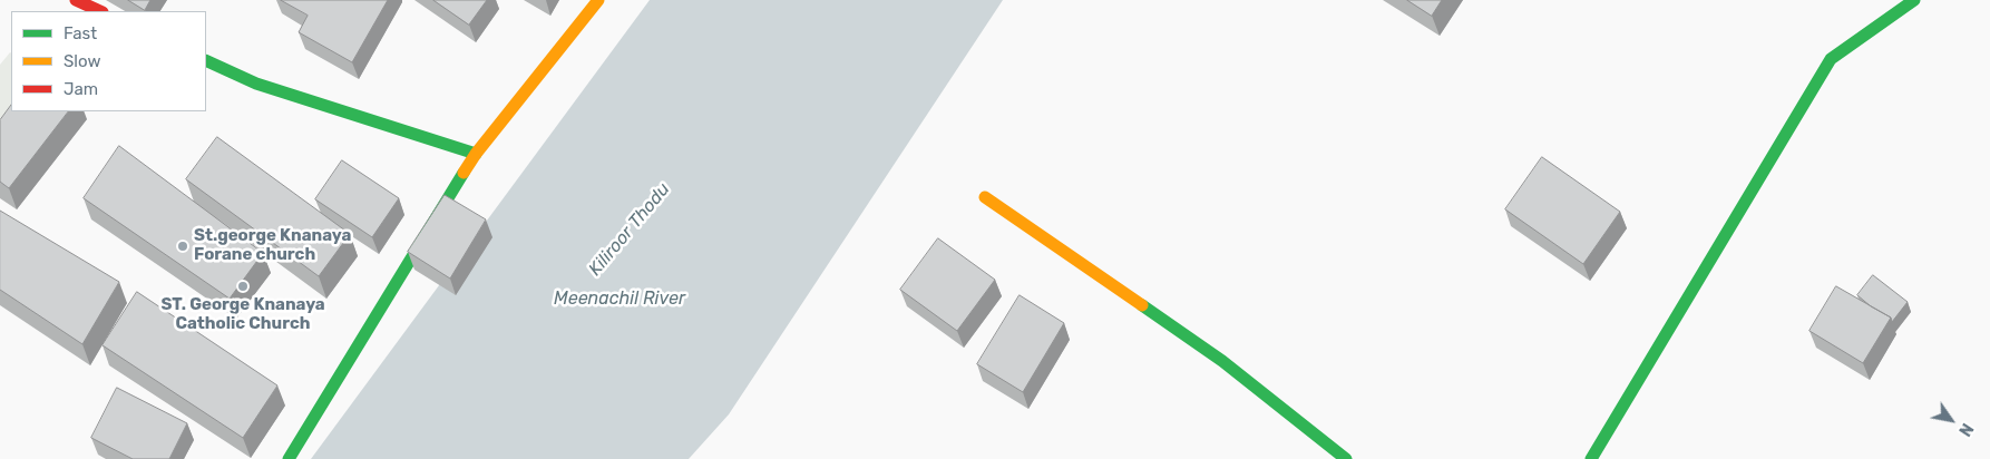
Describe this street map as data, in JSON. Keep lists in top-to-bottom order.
{
  "water": ["Kiliroor Thodu", "Meenachil River"],
  "places": ["St.george Knanaya Forane church", "ST. George Knanaya Catholic Church"],
  "legend": ["Fast", "Slow", "Jam"],
  "north": "bottom right"
}
